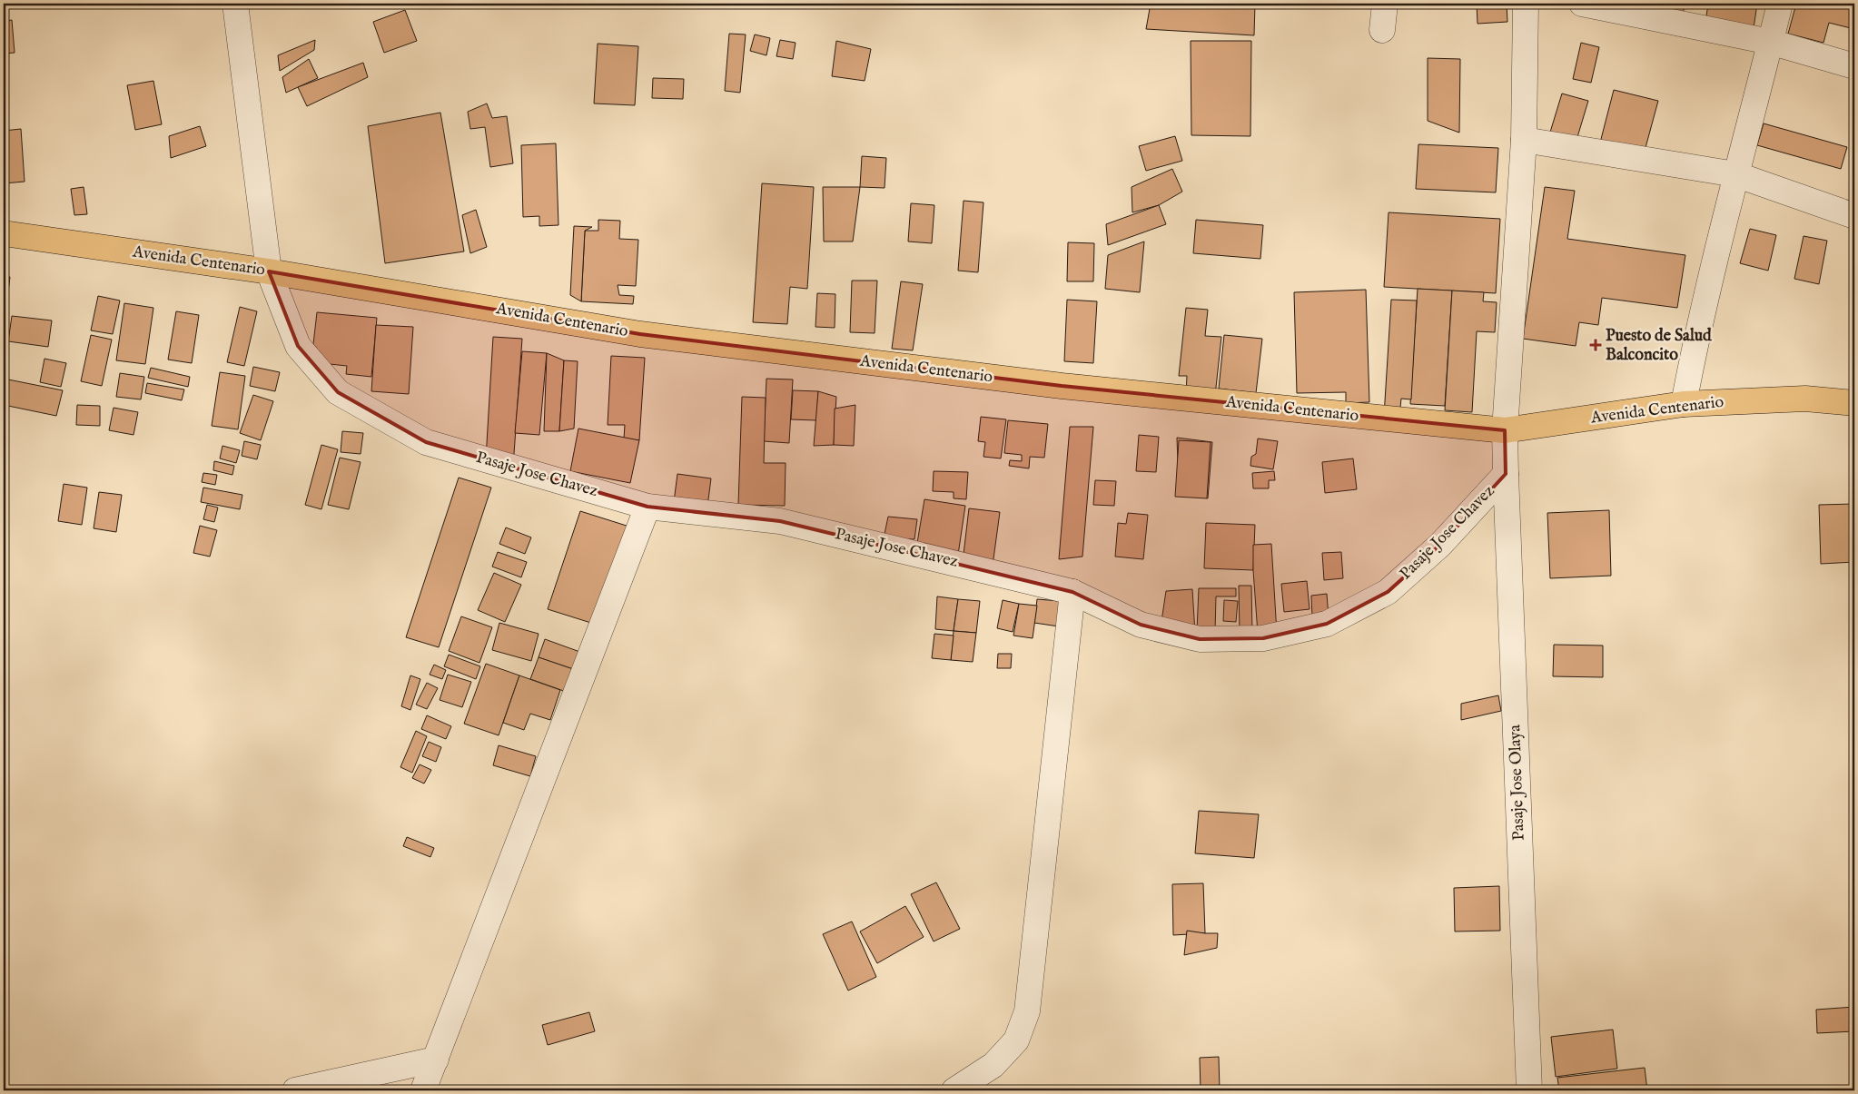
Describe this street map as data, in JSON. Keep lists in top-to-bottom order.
{
  "streets": {
    "main road": ["Avenida Centenario"],
    "street": ["Pasaje Jose Chavez", "Pasaje Jose Olaya"]
  },
  "crossings": [
    ["Avenida Centenario", "Pasaje Jose Chavez"],
    ["Pasaje Jose Chavez", "Pasaje Jose Olaya"]
  ],
  "places": {
    "health": ["Puesto de Salud Balconcito"]
  }
}
